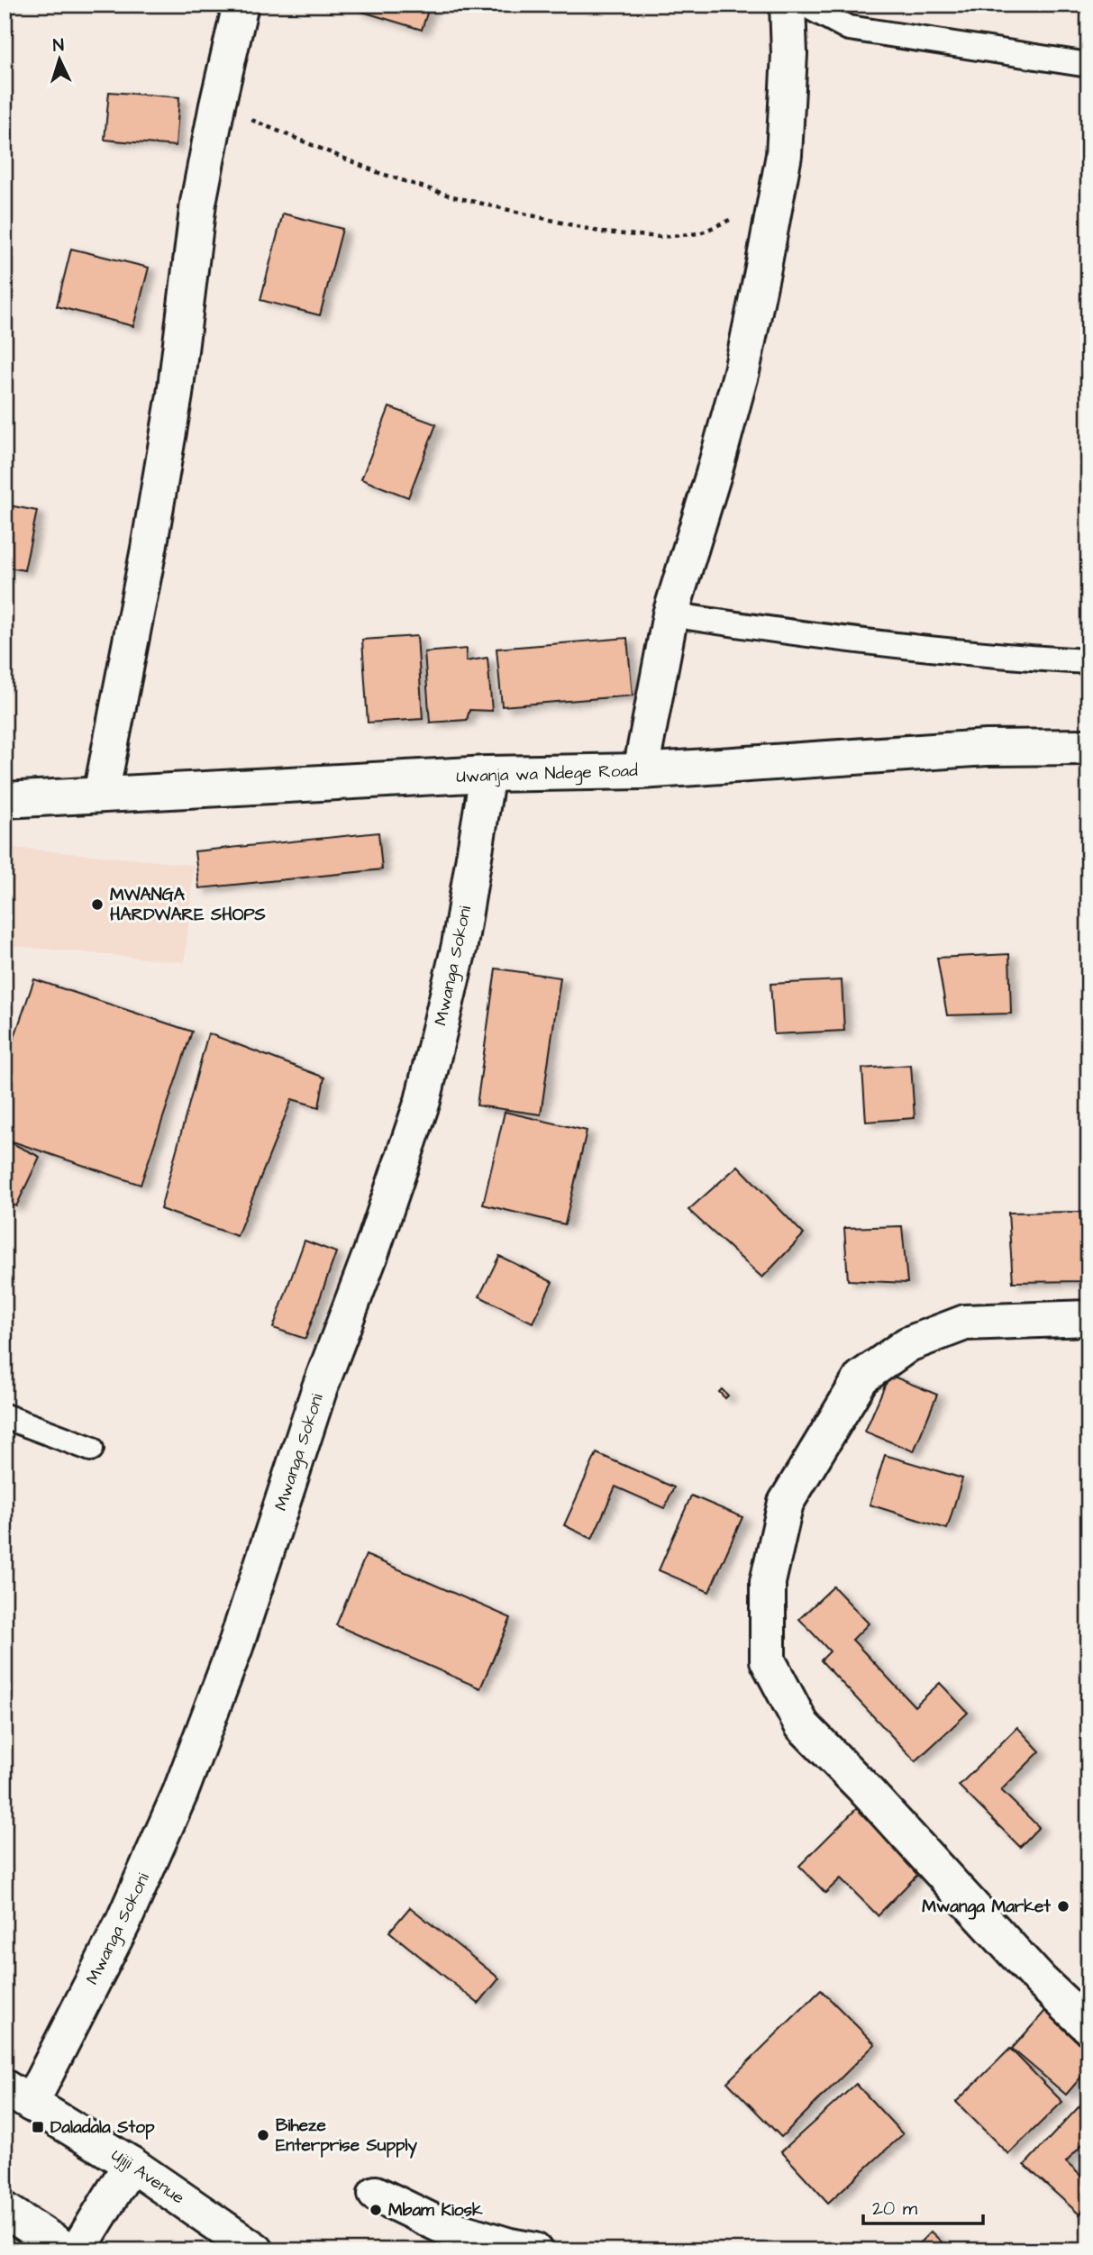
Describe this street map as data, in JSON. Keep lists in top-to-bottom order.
{
  "streets": {
    "street": ["Uwanja wa Ndege Road", "Mwanga Sokoni", "Ujiji Avenue"]
  },
  "crossings": [
    ["Uwanja wa Ndege Road", "Mwanga Sokoni"],
    ["Mwanga Sokoni", "Ujiji Avenue"]
  ],
  "places": {
    "other": [
      "MWANGA HARDWARE SHOPS",
      "Mwanga Market",
      "Biheze Enterprise Supply",
      "Mbam Kiosk"
    ],
    "transit": ["Daladala Stop"]
  },
  "scale_bar": "20 m",
  "north": "top"
}
